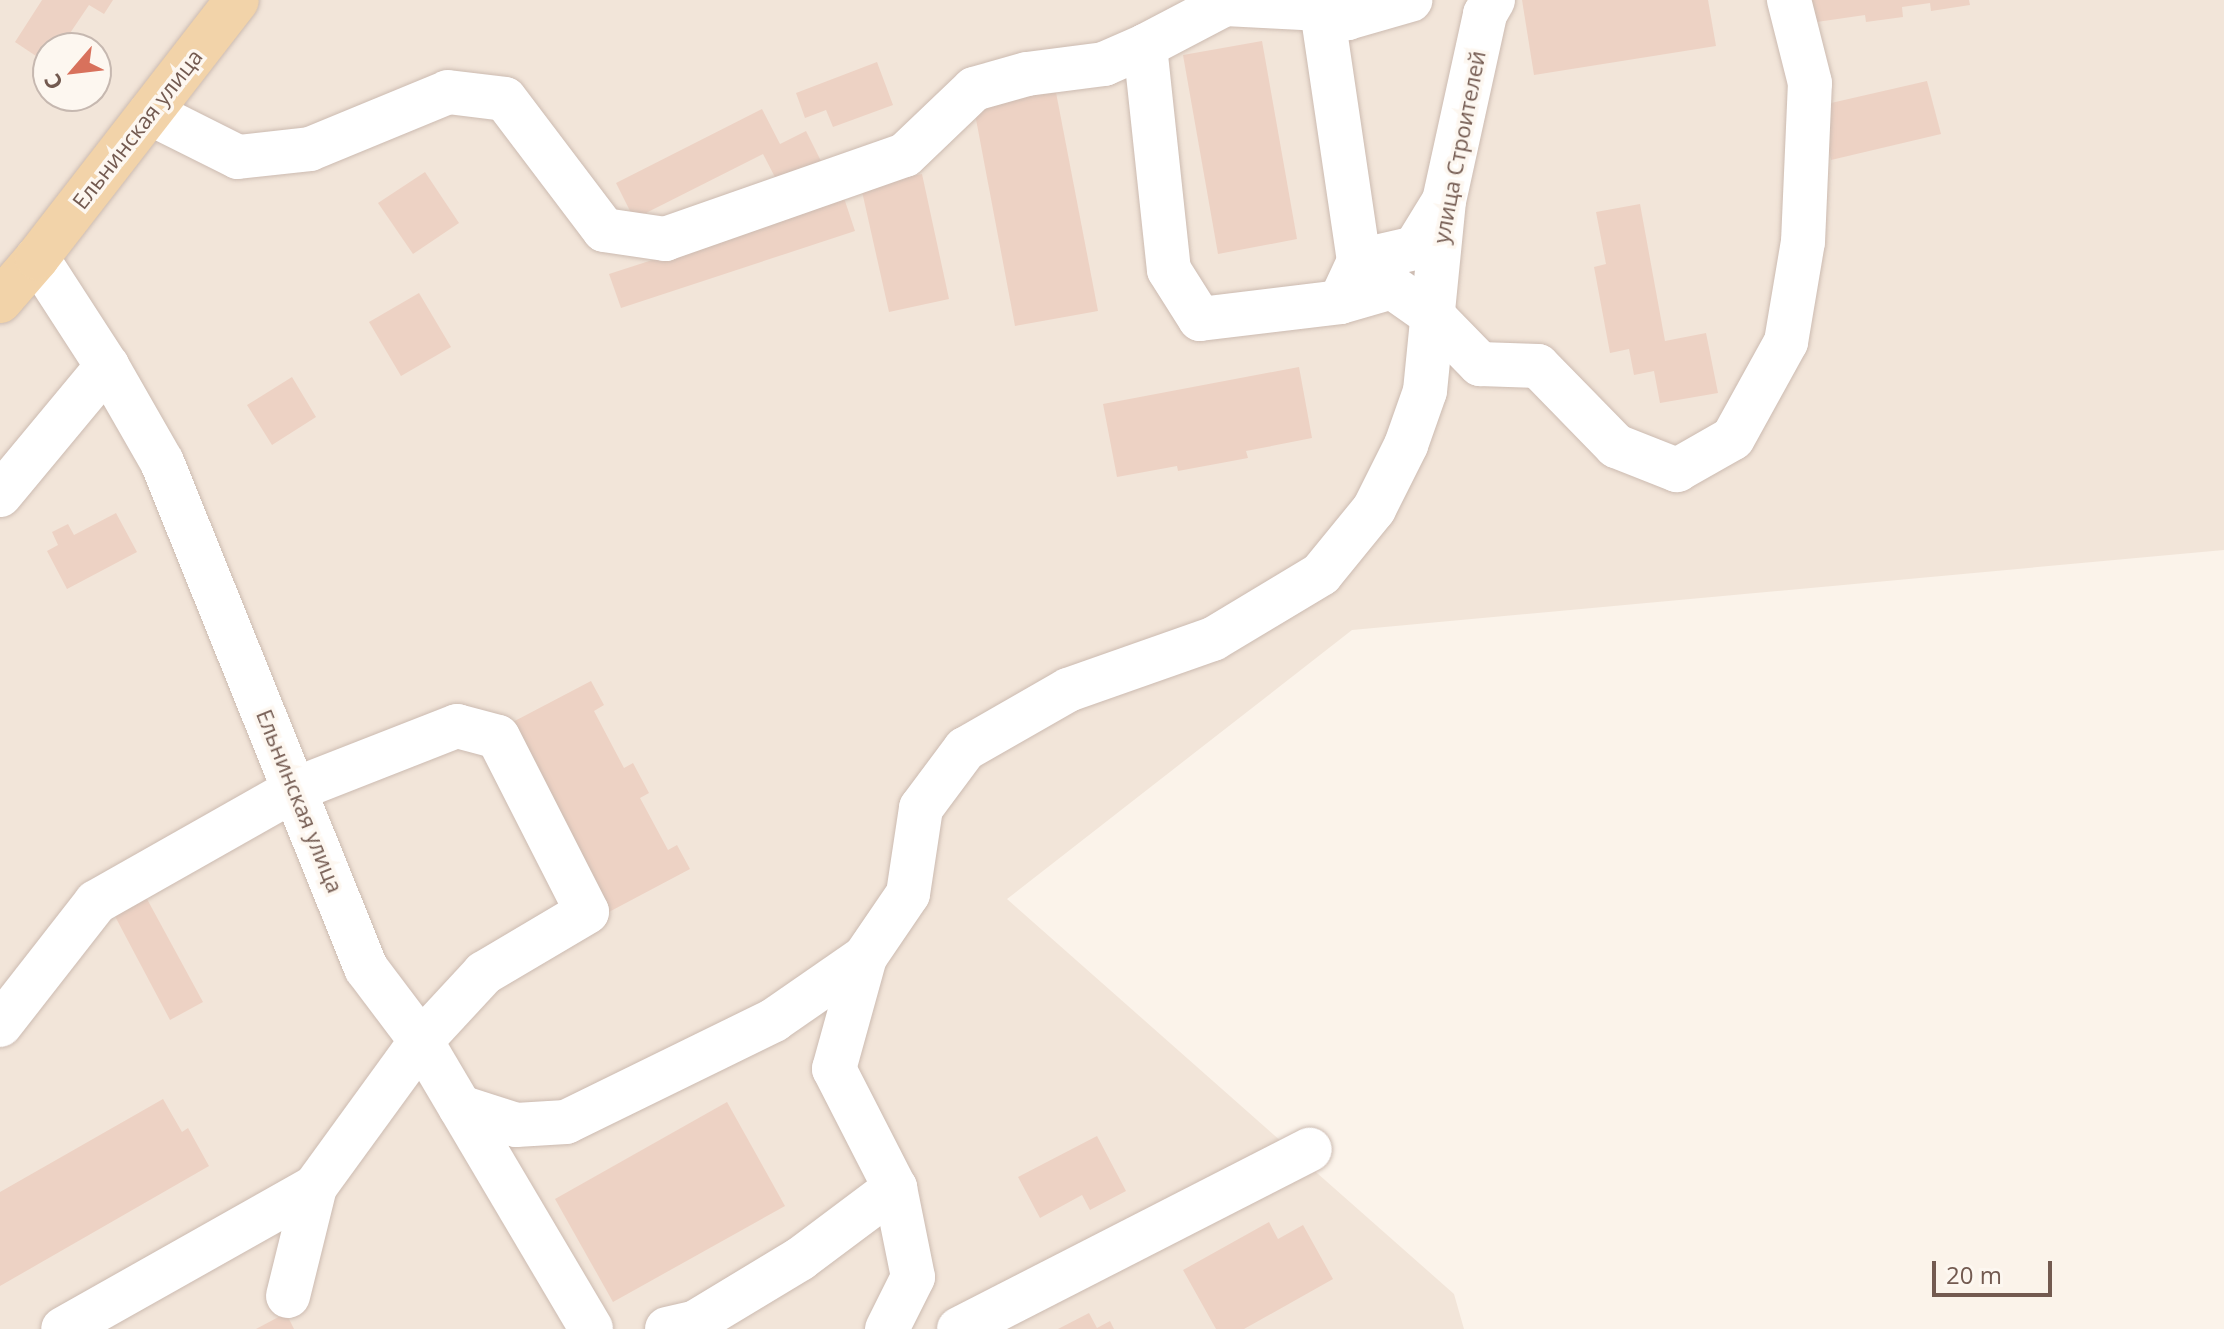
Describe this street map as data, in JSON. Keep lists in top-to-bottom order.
{
  "streets": {
    "main road": ["Ельнинская улица"],
    "street": ["улица Строителей"]
  },
  "scale_bar": "20 m",
  "north": "bottom left"
}
